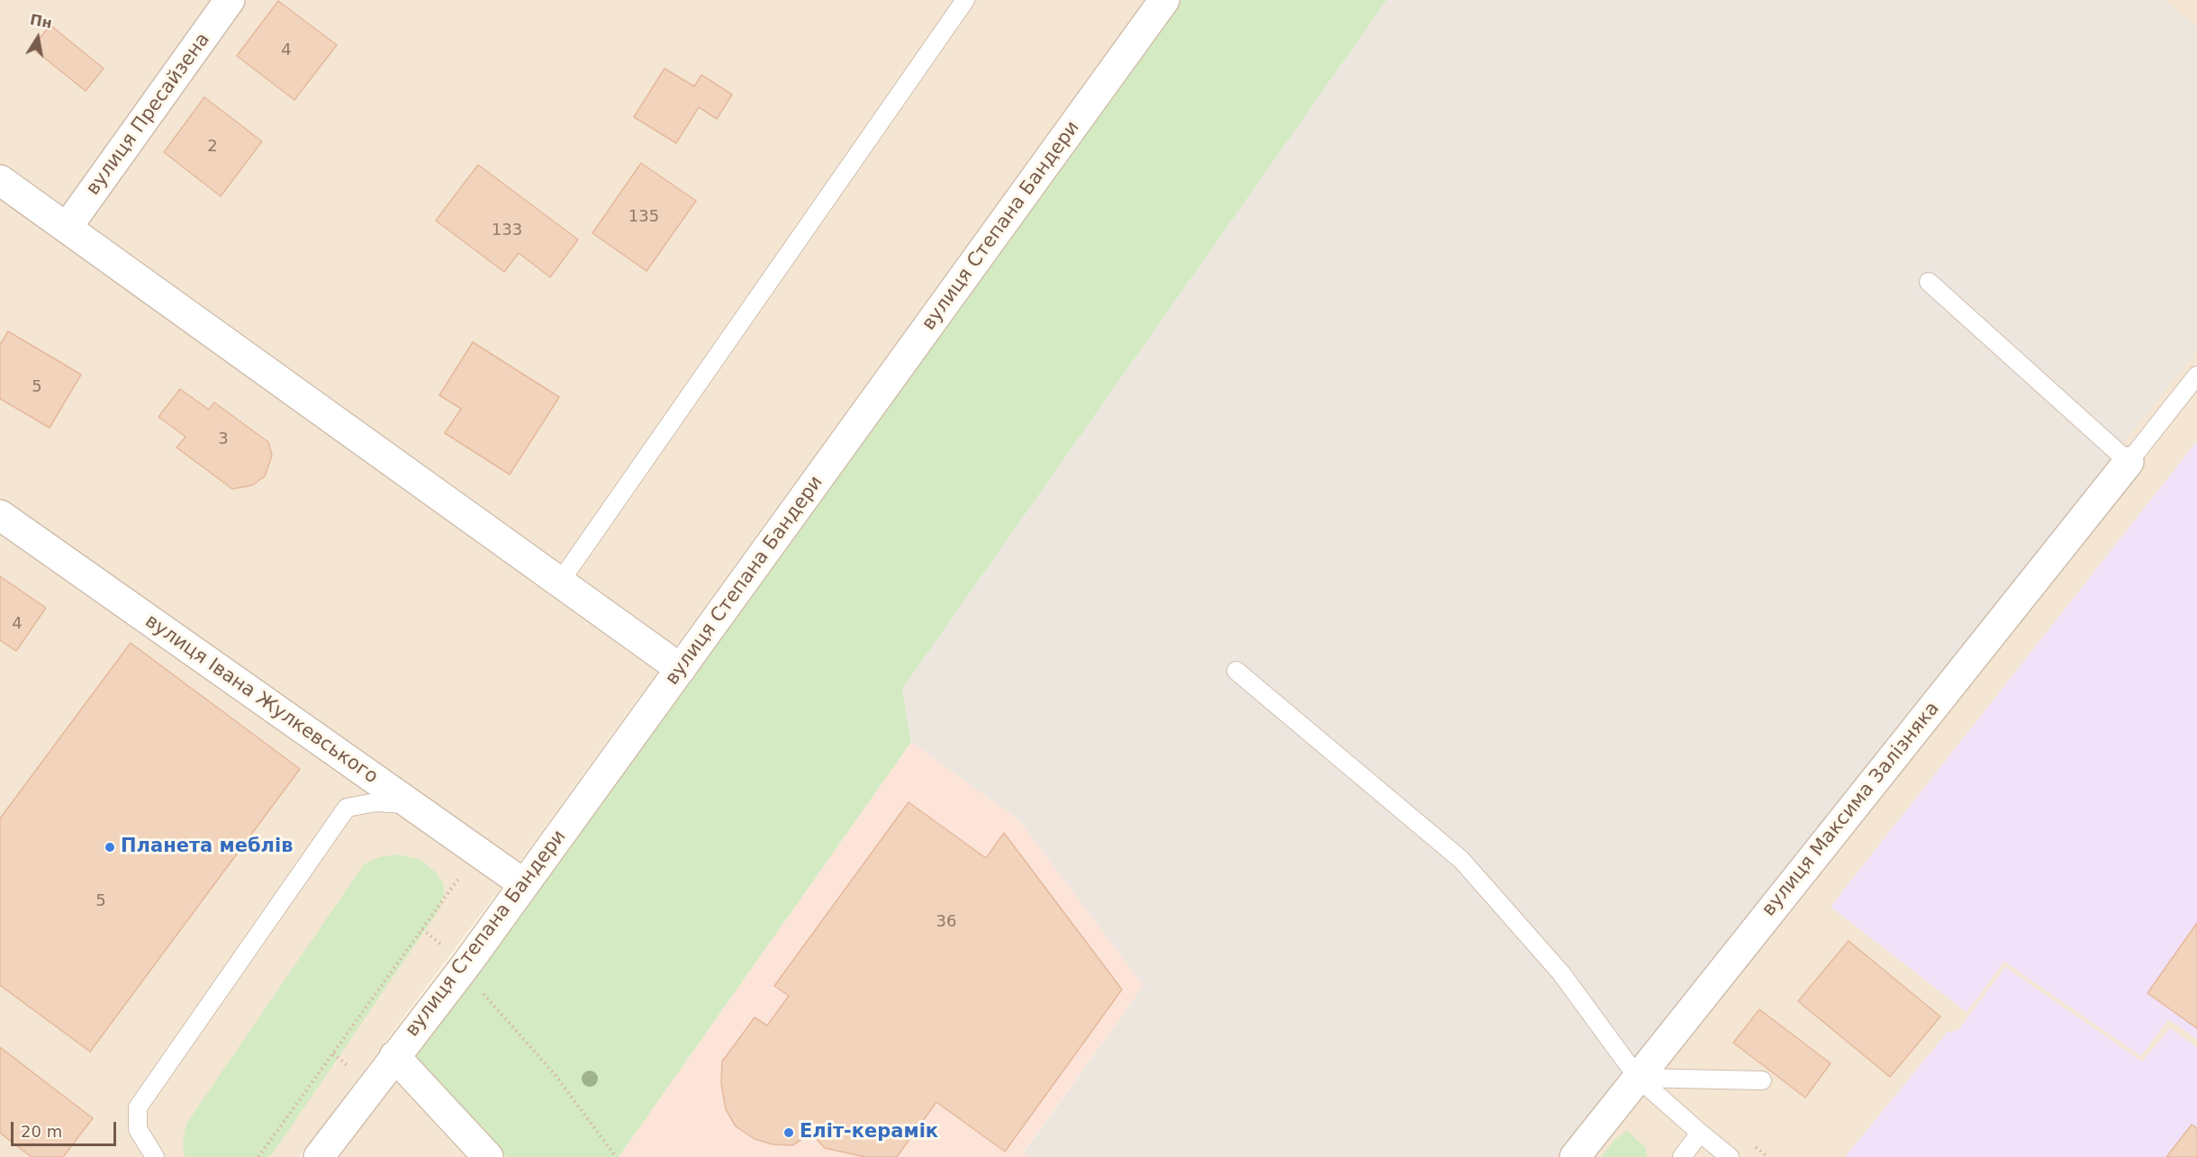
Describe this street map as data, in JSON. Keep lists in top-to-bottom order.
{
  "streets": {
    "street": [
      "вулиця Пресайзена",
      "вулиця Степана Бандери",
      "вулиця Івана Жулкевського",
      "вулиця Максима Залізняка"
    ]
  },
  "crossings": [
    ["вулиця Степана Бандери", "вулиця Івана Жулкевського"]
  ],
  "places": ["Планета меблів", "Еліт-керамік"],
  "house_numbers": [
    "4",
    "2",
    "135",
    "133",
    "5",
    "3",
    "4",
    "5",
    "36"
  ],
  "scale_bar": "20 m",
  "north": "top"
}
